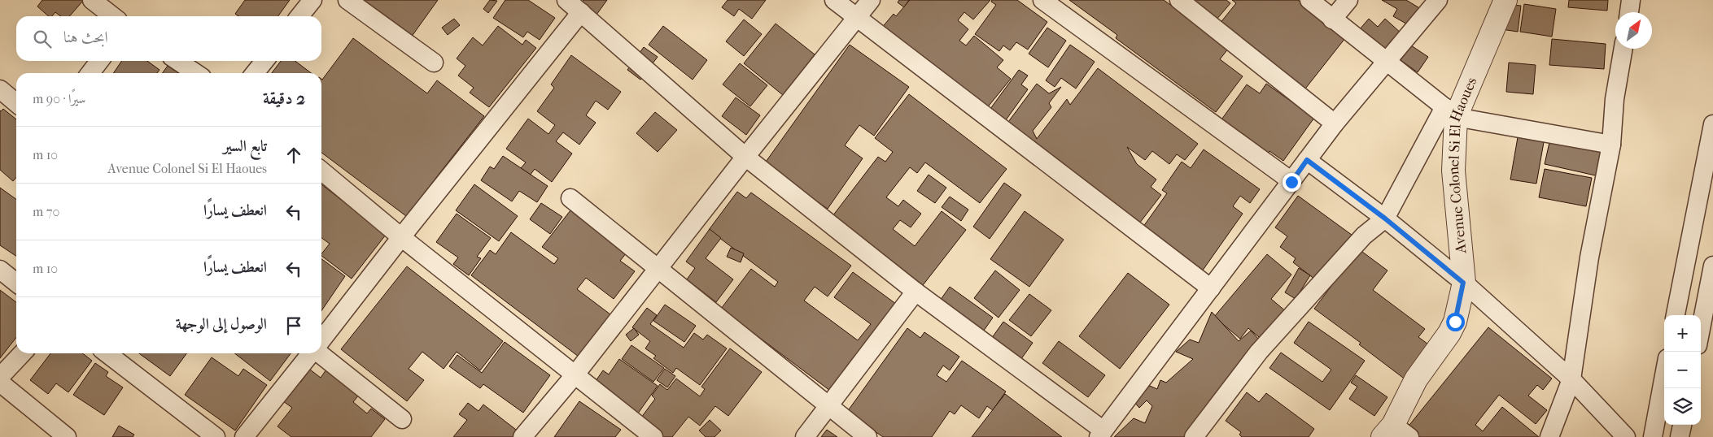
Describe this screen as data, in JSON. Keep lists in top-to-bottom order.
{
  "streets": {
    "street": ["Avenue Colonel Si El Haoues"]
  },
  "north": "top right",
  "page": {
    "search": "ابحث هنا",
    "heading": ["2 دقيقة", "سيرًا · 90 m"],
    "list": [
      ["تابع السير", "Avenue Colonel Si El Haoues", "10 m"],
      ["انعطف يسارًا", "70 m"],
      ["انعطف يسارًا", "10 m"],
      "الوصول إلى الوجهة"
    ],
    "map_buttons": ["+", "−"]
  }
}
